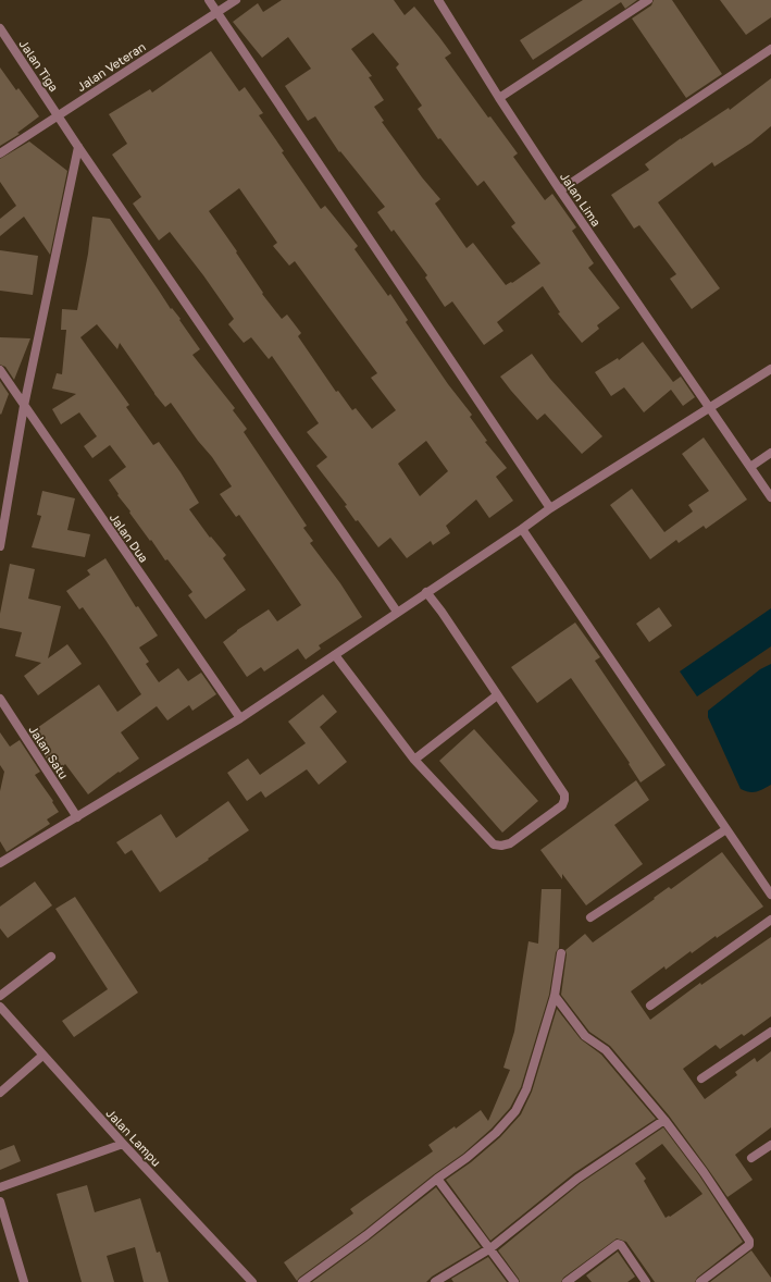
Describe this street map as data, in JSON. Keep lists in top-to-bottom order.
{
  "streets": {
    "street": [
      "Jalan Tiga",
      "Jalan Veteran",
      "Jalan Lima",
      "Jalan Dua",
      "Jalan Satu",
      "Jalan Lampu"
    ]
  },
  "crossings": [
    ["Jalan Tiga", "Jalan Veteran"]
  ]
}
